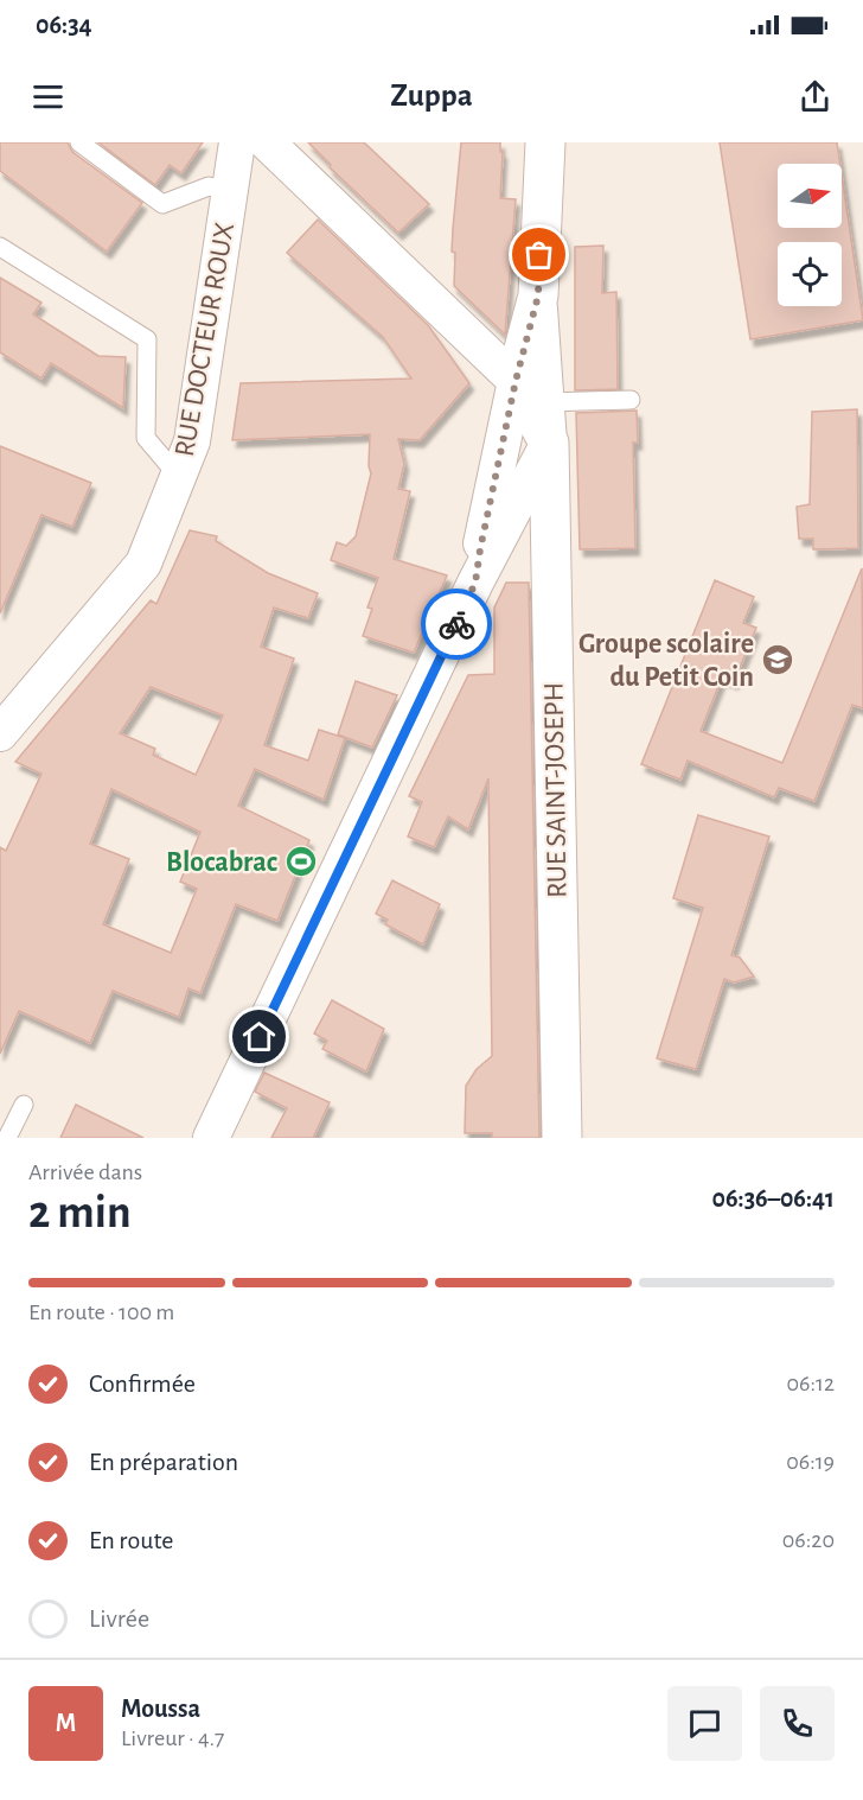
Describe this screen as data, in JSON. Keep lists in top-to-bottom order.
{
  "streets": {
    "main road": ["RUE SAINT-JOSEPH"],
    "street": ["RUE DOCTEUR ROUX"]
  },
  "places": {
    "school or university": ["Groupe scolaire du Petit Coin"],
    "sports": ["Blocabrac"]
  },
  "north": "right",
  "page": {
    "status": "06:34",
    "header": "Zuppa",
    "heading": ["2 min", "Arrivée dans", "06:36–06:41"],
    "panel": ["Moussa", "Livreur · 4.7"],
    "bar": "En route · 100 m",
    "list": [
      ["Confirmée", "06:12"],
      ["En préparation", "06:19"],
      ["En route", "06:20"],
      "Livrée"
    ],
    "round": "M"
  }
}
